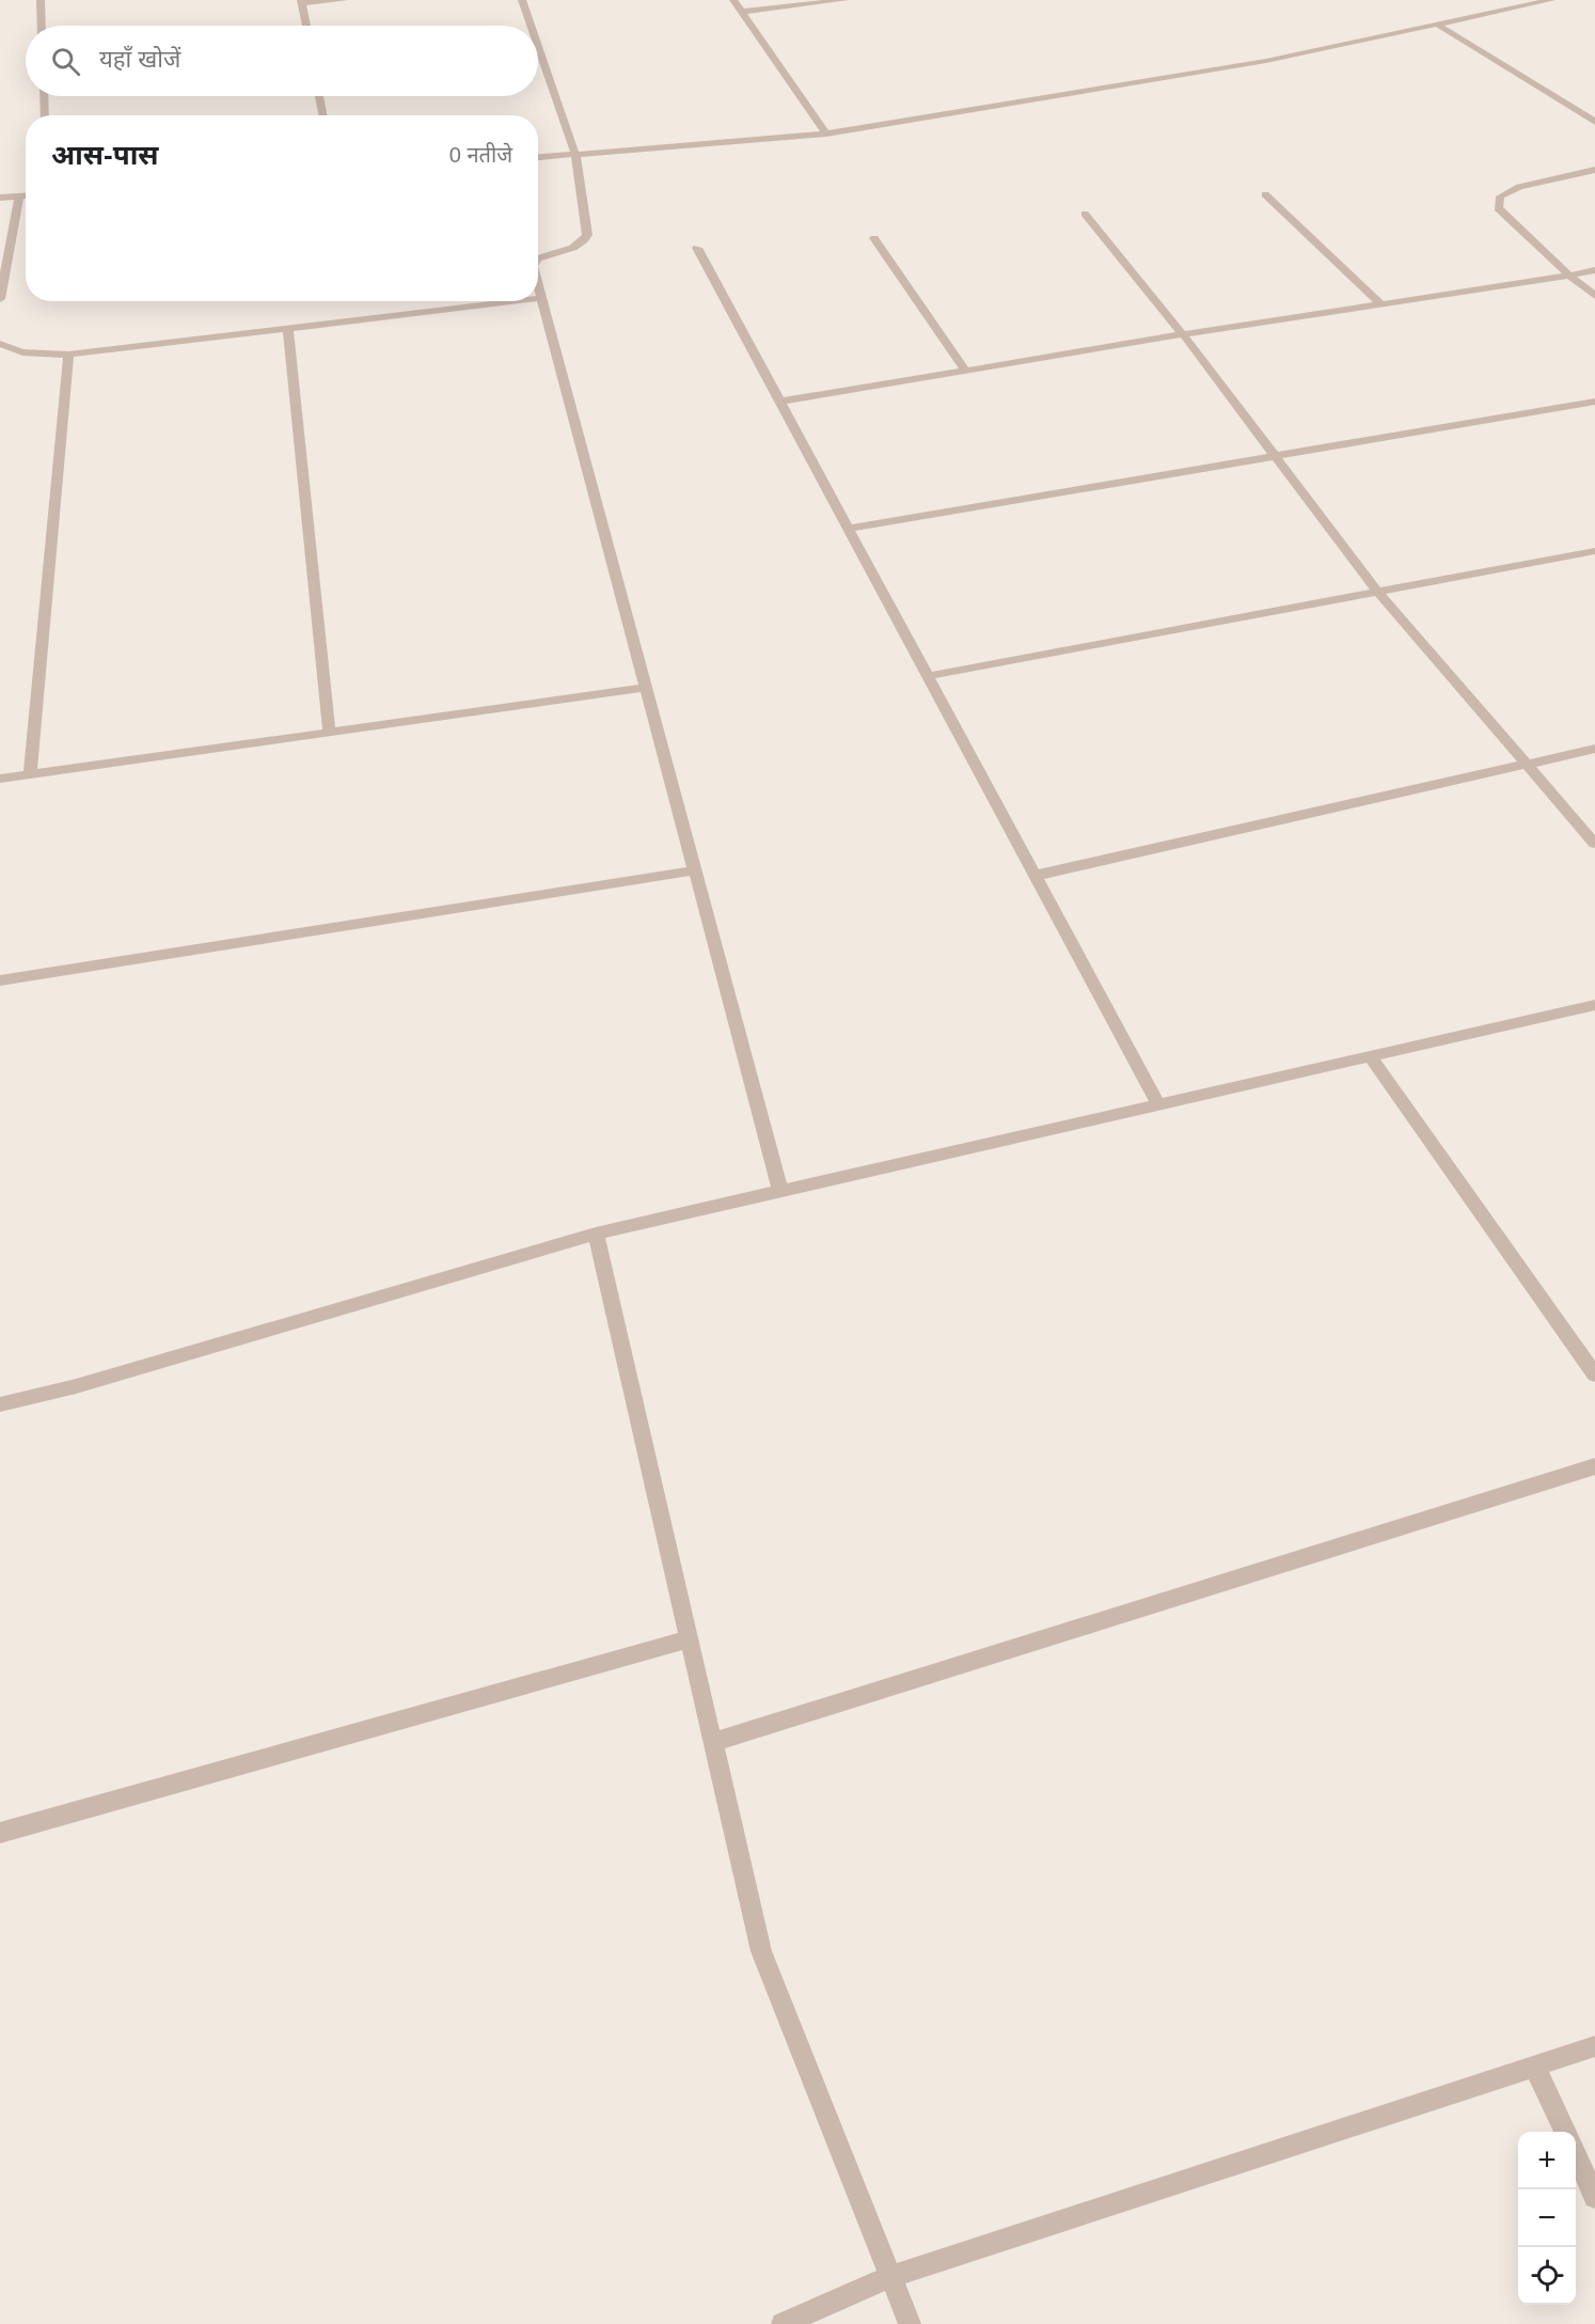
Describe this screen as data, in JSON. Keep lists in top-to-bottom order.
{
  "page": {
    "search": "यहाँ खोजें",
    "heading": ["आस-पास", "0 नतीजे"],
    "map_buttons": ["+", "−"]
  }
}
